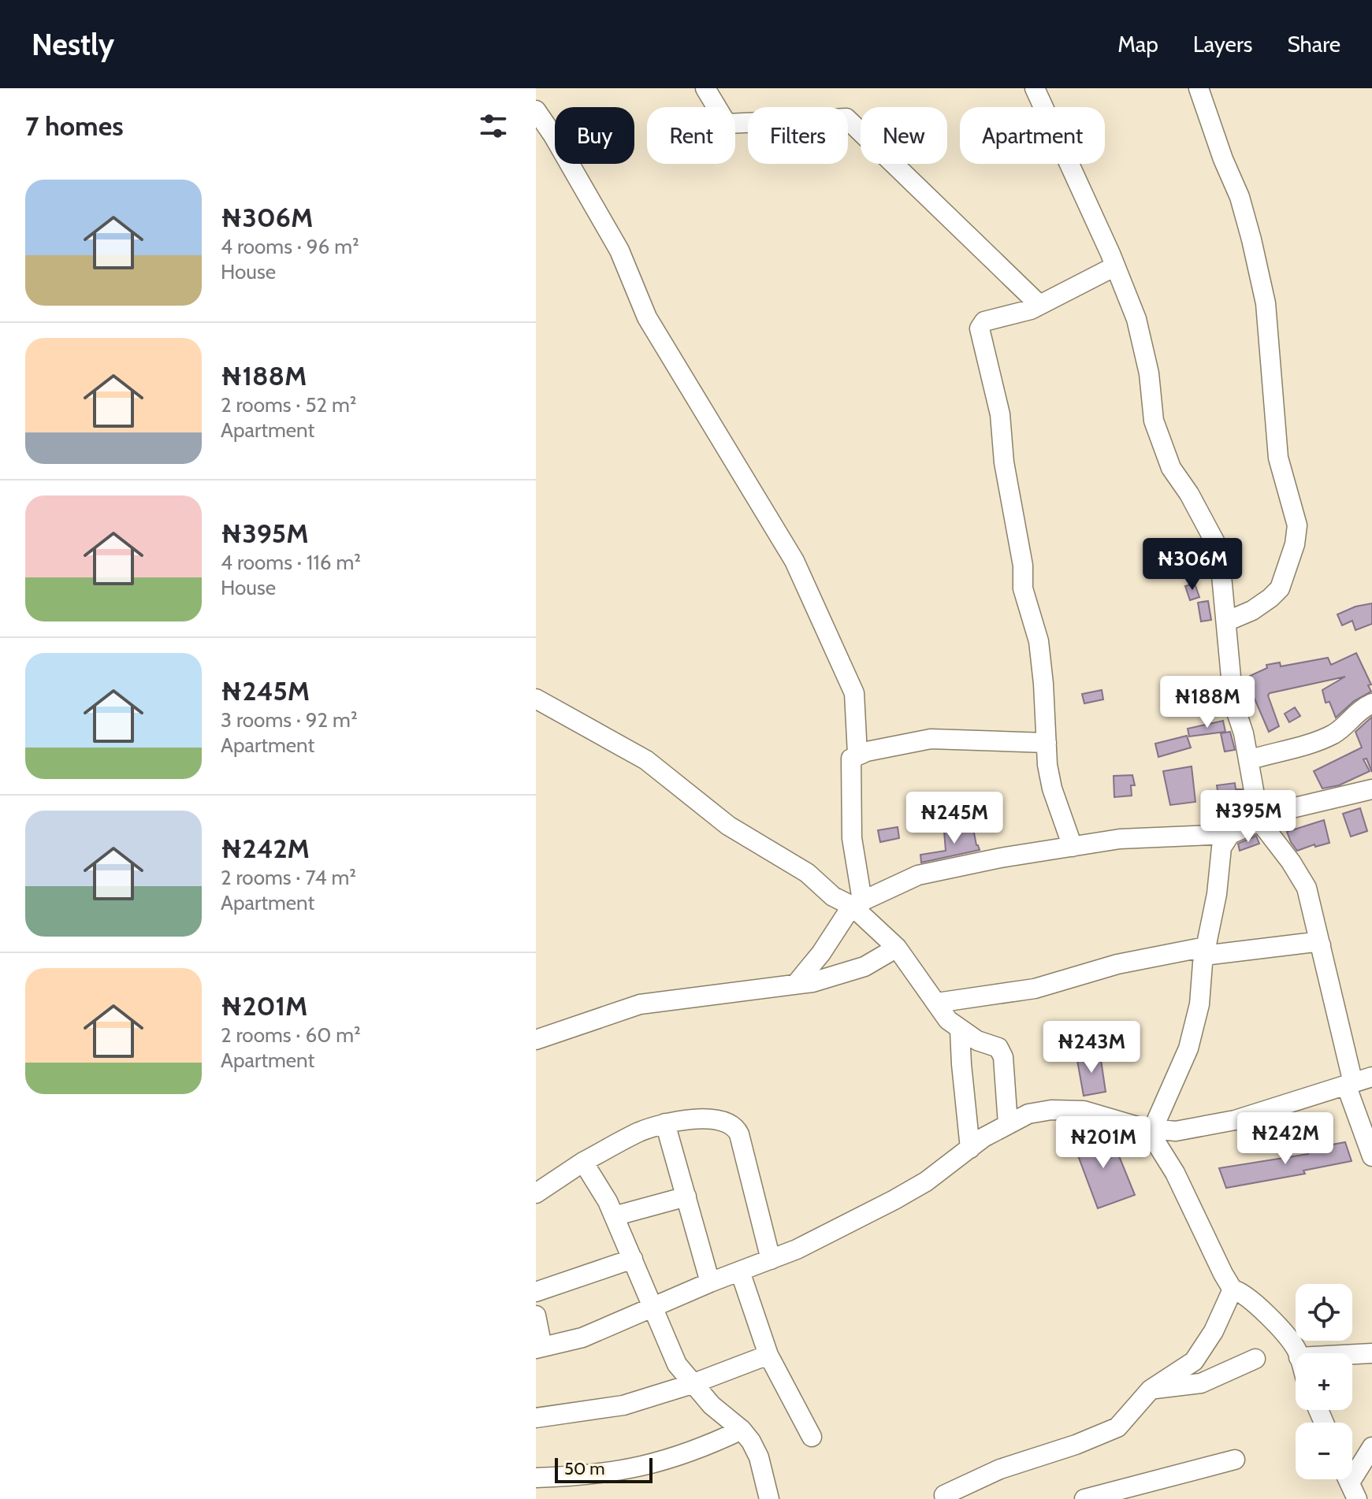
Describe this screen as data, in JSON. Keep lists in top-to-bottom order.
{
  "scale_bar": "50 m",
  "page": {
    "header": "Nestly",
    "nav": ["Map", "Layers", "Share"],
    "heading": "7 homes",
    "chip": [
      "Buy",
      "Rent",
      "Filters",
      "New",
      "Apartment"
    ],
    "list": [
      {
        "name": "₦306M",
        "note": "4 rooms · 96 m² · House"
      },
      {
        "name": "₦188M",
        "note": "2 rooms · 52 m² · Apartment"
      },
      {
        "name": "₦395M",
        "note": "4 rooms · 116 m² · House"
      },
      {
        "name": "₦245M",
        "note": "3 rooms · 92 m² · Apartment"
      },
      {
        "name": "₦242M",
        "note": "2 rooms · 74 m² · Apartment"
      },
      {
        "name": "₦201M",
        "note": "2 rooms · 60 m² · Apartment"
      }
    ],
    "price": [
      "₦306M",
      "₦188M",
      "₦395M",
      "₦245M",
      "₦243M",
      "₦242M",
      "₦201M"
    ],
    "map_buttons": ["+", "−"],
    "scale": "50 m"
  }
}
